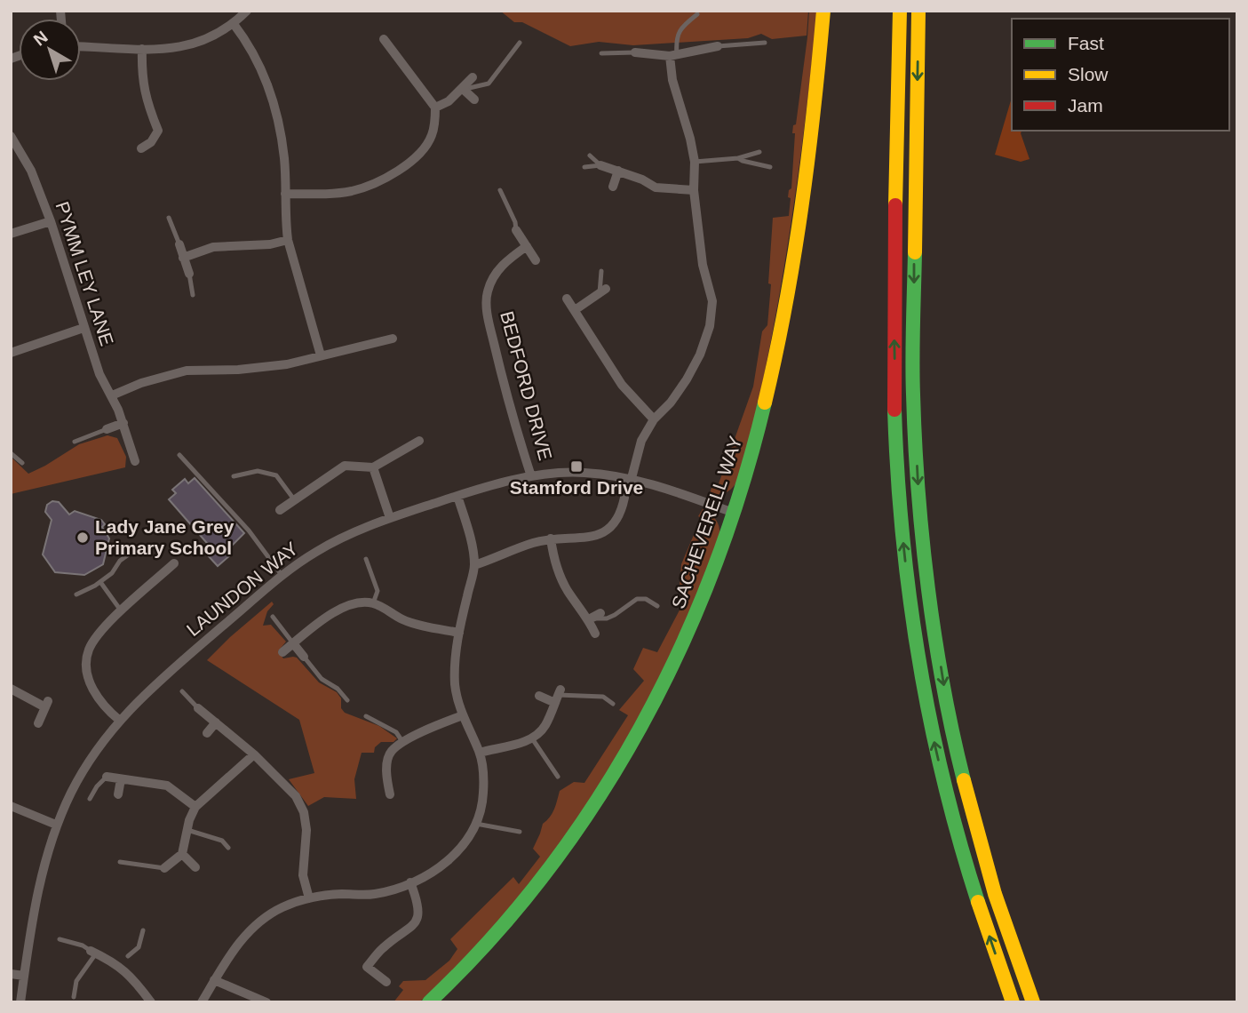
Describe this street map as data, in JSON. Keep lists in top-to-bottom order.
{
  "streets": {
    "main road": ["SACHEVERELL WAY"],
    "street": ["PYMM LEY LANE", "BEDFORD DRIVE", "LAUNDON WAY"]
  },
  "crossings": [
    ["BEDFORD DRIVE", "LAUNDON WAY"],
    ["SACHEVERELL WAY", "LAUNDON WAY"]
  ],
  "places": {
    "transit": ["Stamford Drive"],
    "other": ["Lady Jane Grey Primary School"]
  },
  "legend": ["Fast", "Slow", "Jam"],
  "north": "top left"
}
